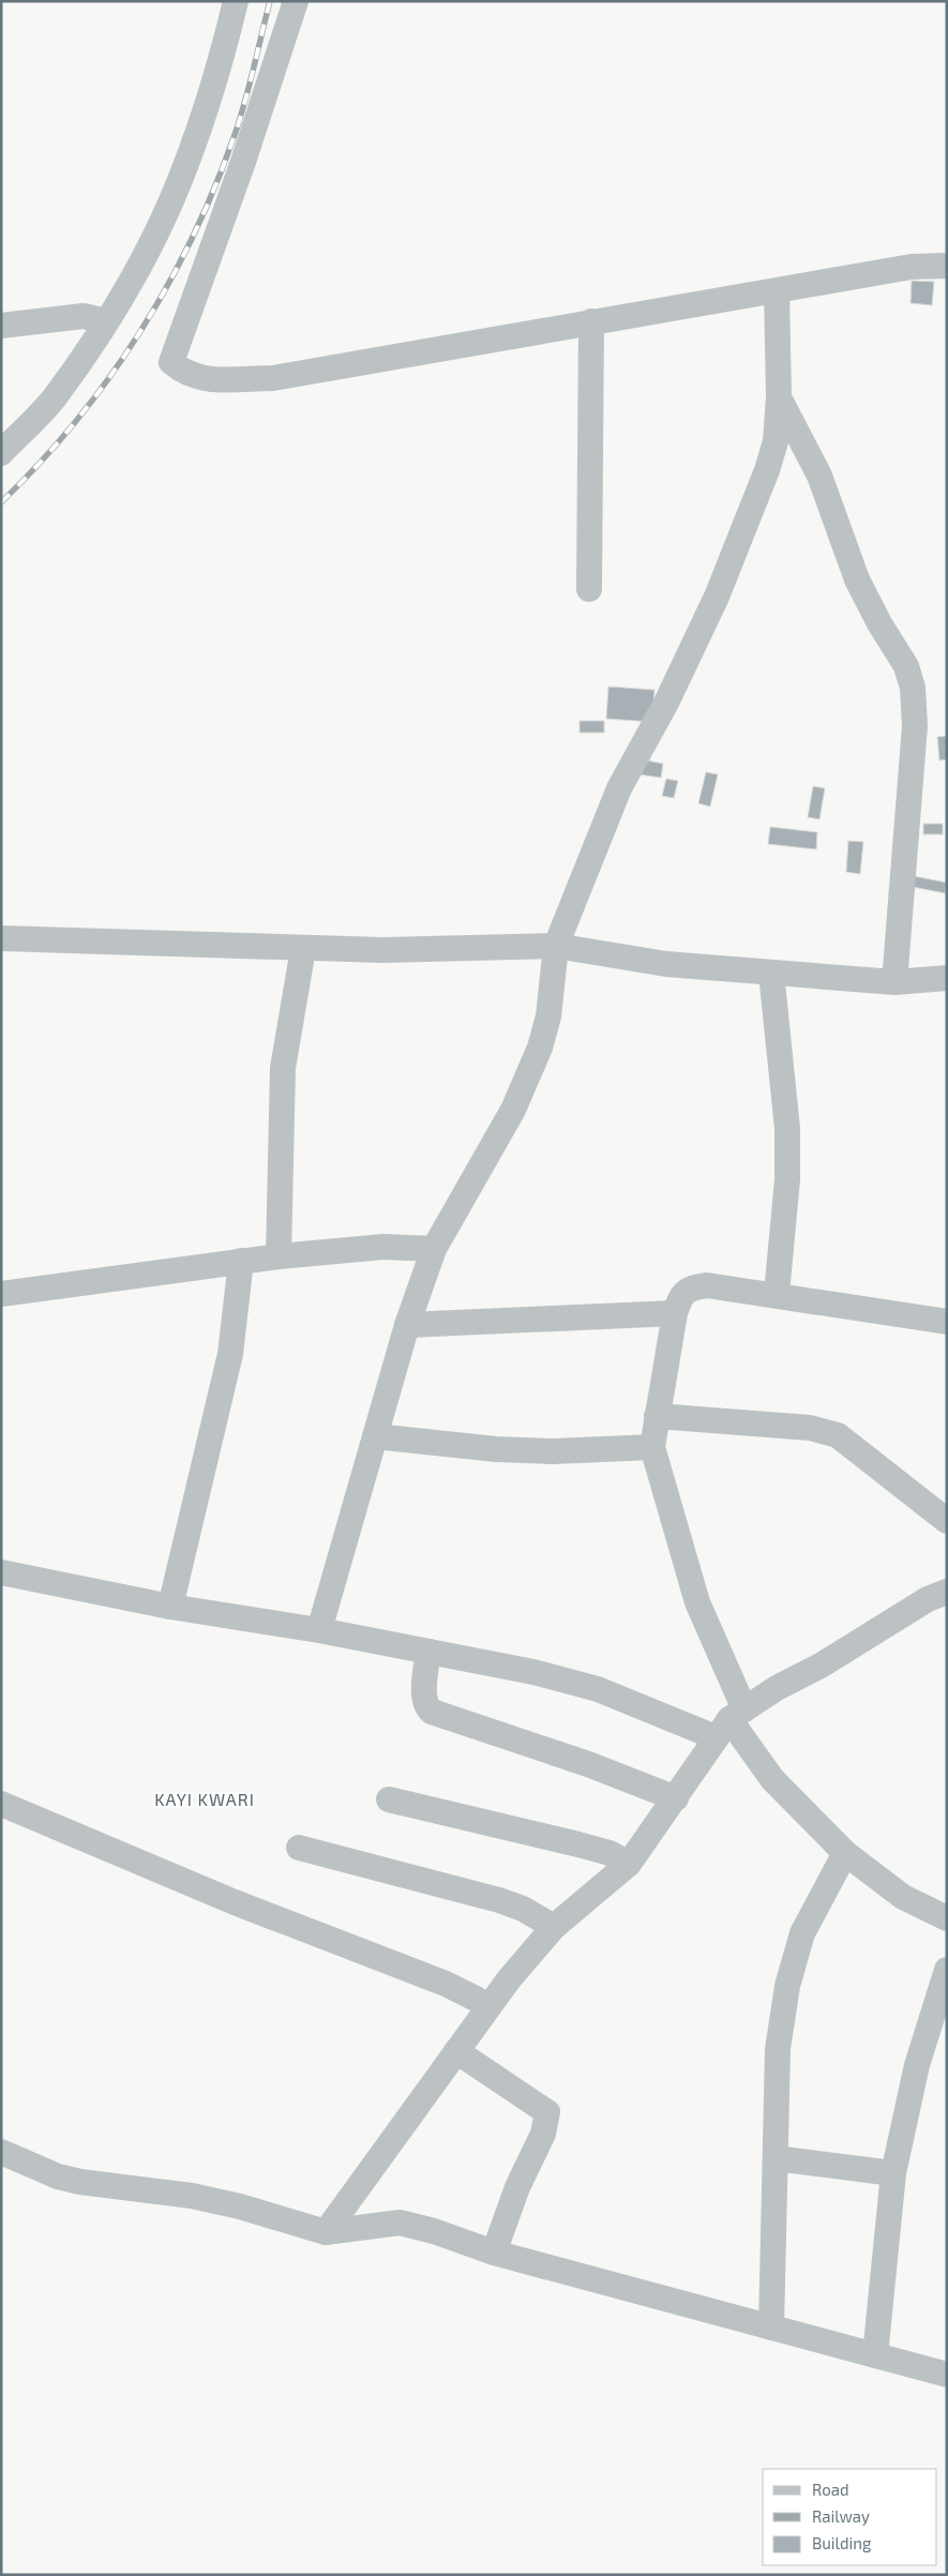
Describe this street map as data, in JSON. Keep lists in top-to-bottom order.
{
  "districts": ["KAYI KWARI"],
  "legend": ["Road", "Railway", "Building"]
}
